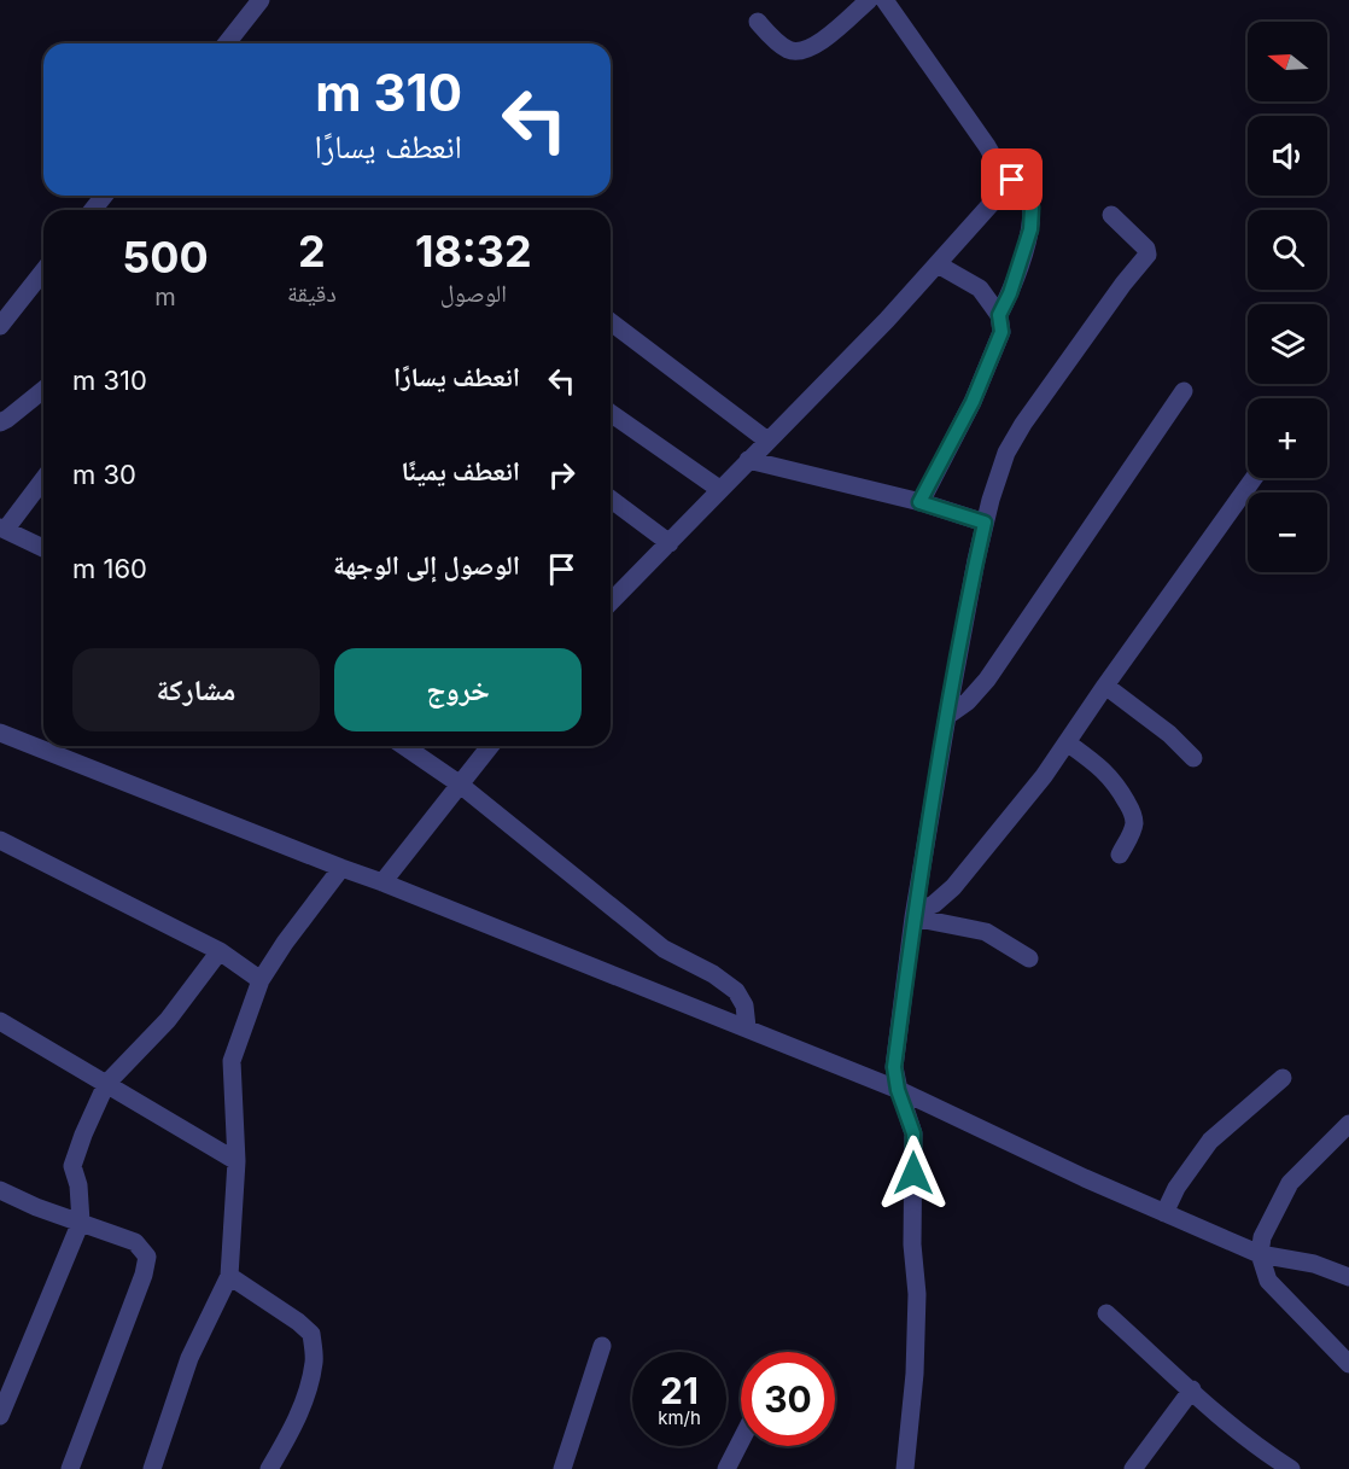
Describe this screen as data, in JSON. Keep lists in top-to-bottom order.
{
  "north": "left",
  "page": {
    "map_buttons": ["+", "−"],
    "turn": ["310 m", "انعطف يسارًا"],
    "eta": [
      "18:32",
      "الوصول",
      "2",
      "دقيقة",
      "500",
      "m"
    ],
    "list": [
      {
        "name": "انعطف يسارًا",
        "value": "310 m"
      },
      {
        "name": "انعطف يمينًا",
        "value": "30 m"
      },
      {
        "name": "الوصول إلى الوجهة",
        "value": "160 m"
      }
    ],
    "buttons": ["خروج", "مشاركة"],
    "speed": "21 km/h",
    "limit": "30"
  }
}
